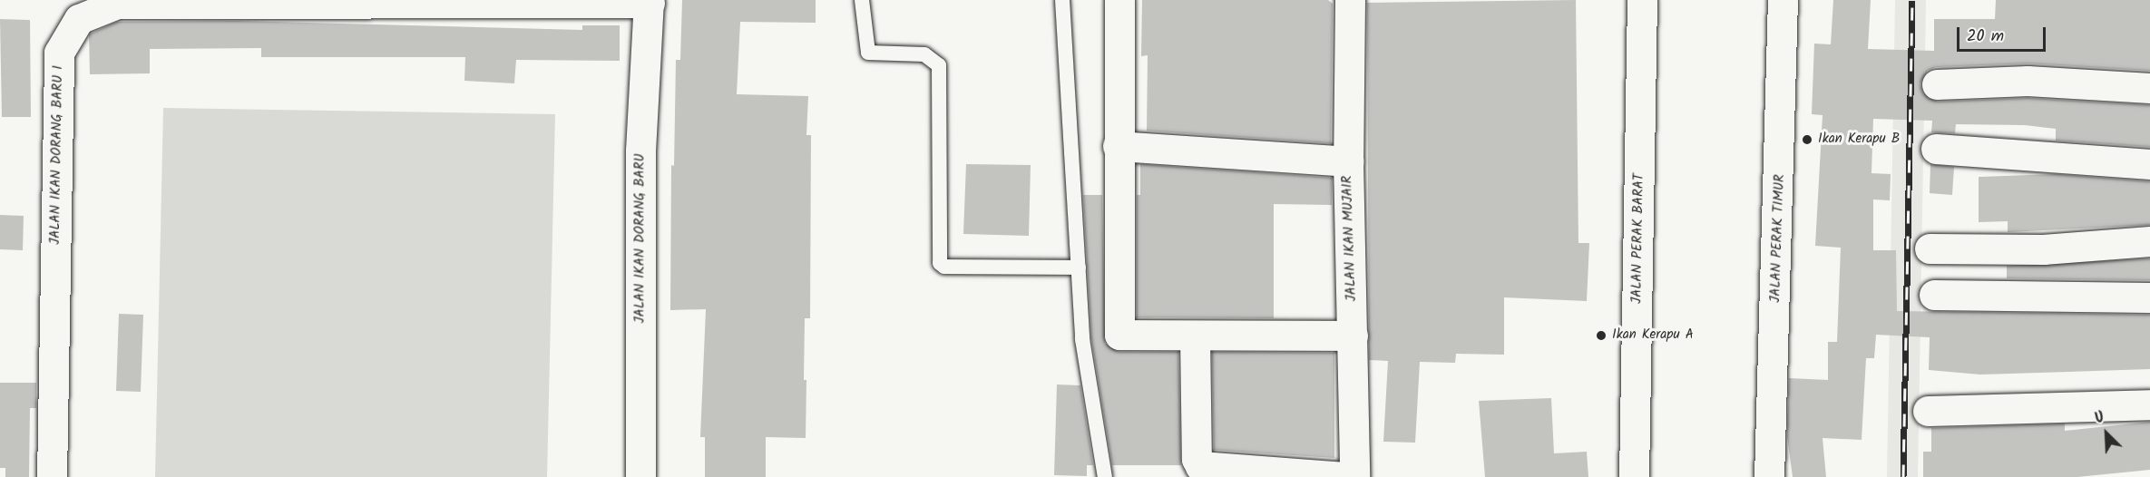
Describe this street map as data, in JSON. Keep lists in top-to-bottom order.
{
  "streets": {
    "main road": [
      "JALAN IKAN DORANG BARU I",
      "JALAN IKAN DORANG BARU",
      "JALAN IKAN MUJAIR",
      "JALAN PERAK BARAT",
      "JALAN PERAK TIMUR"
    ]
  },
  "crossings": [
    ["JALAN IKAN DORANG BARU I", "JALAN IKAN DORANG BARU"]
  ],
  "places": ["Ikan Kerapu B", "Ikan Kerapu A"],
  "scale_bar": "20 m",
  "north": "top left"
}
